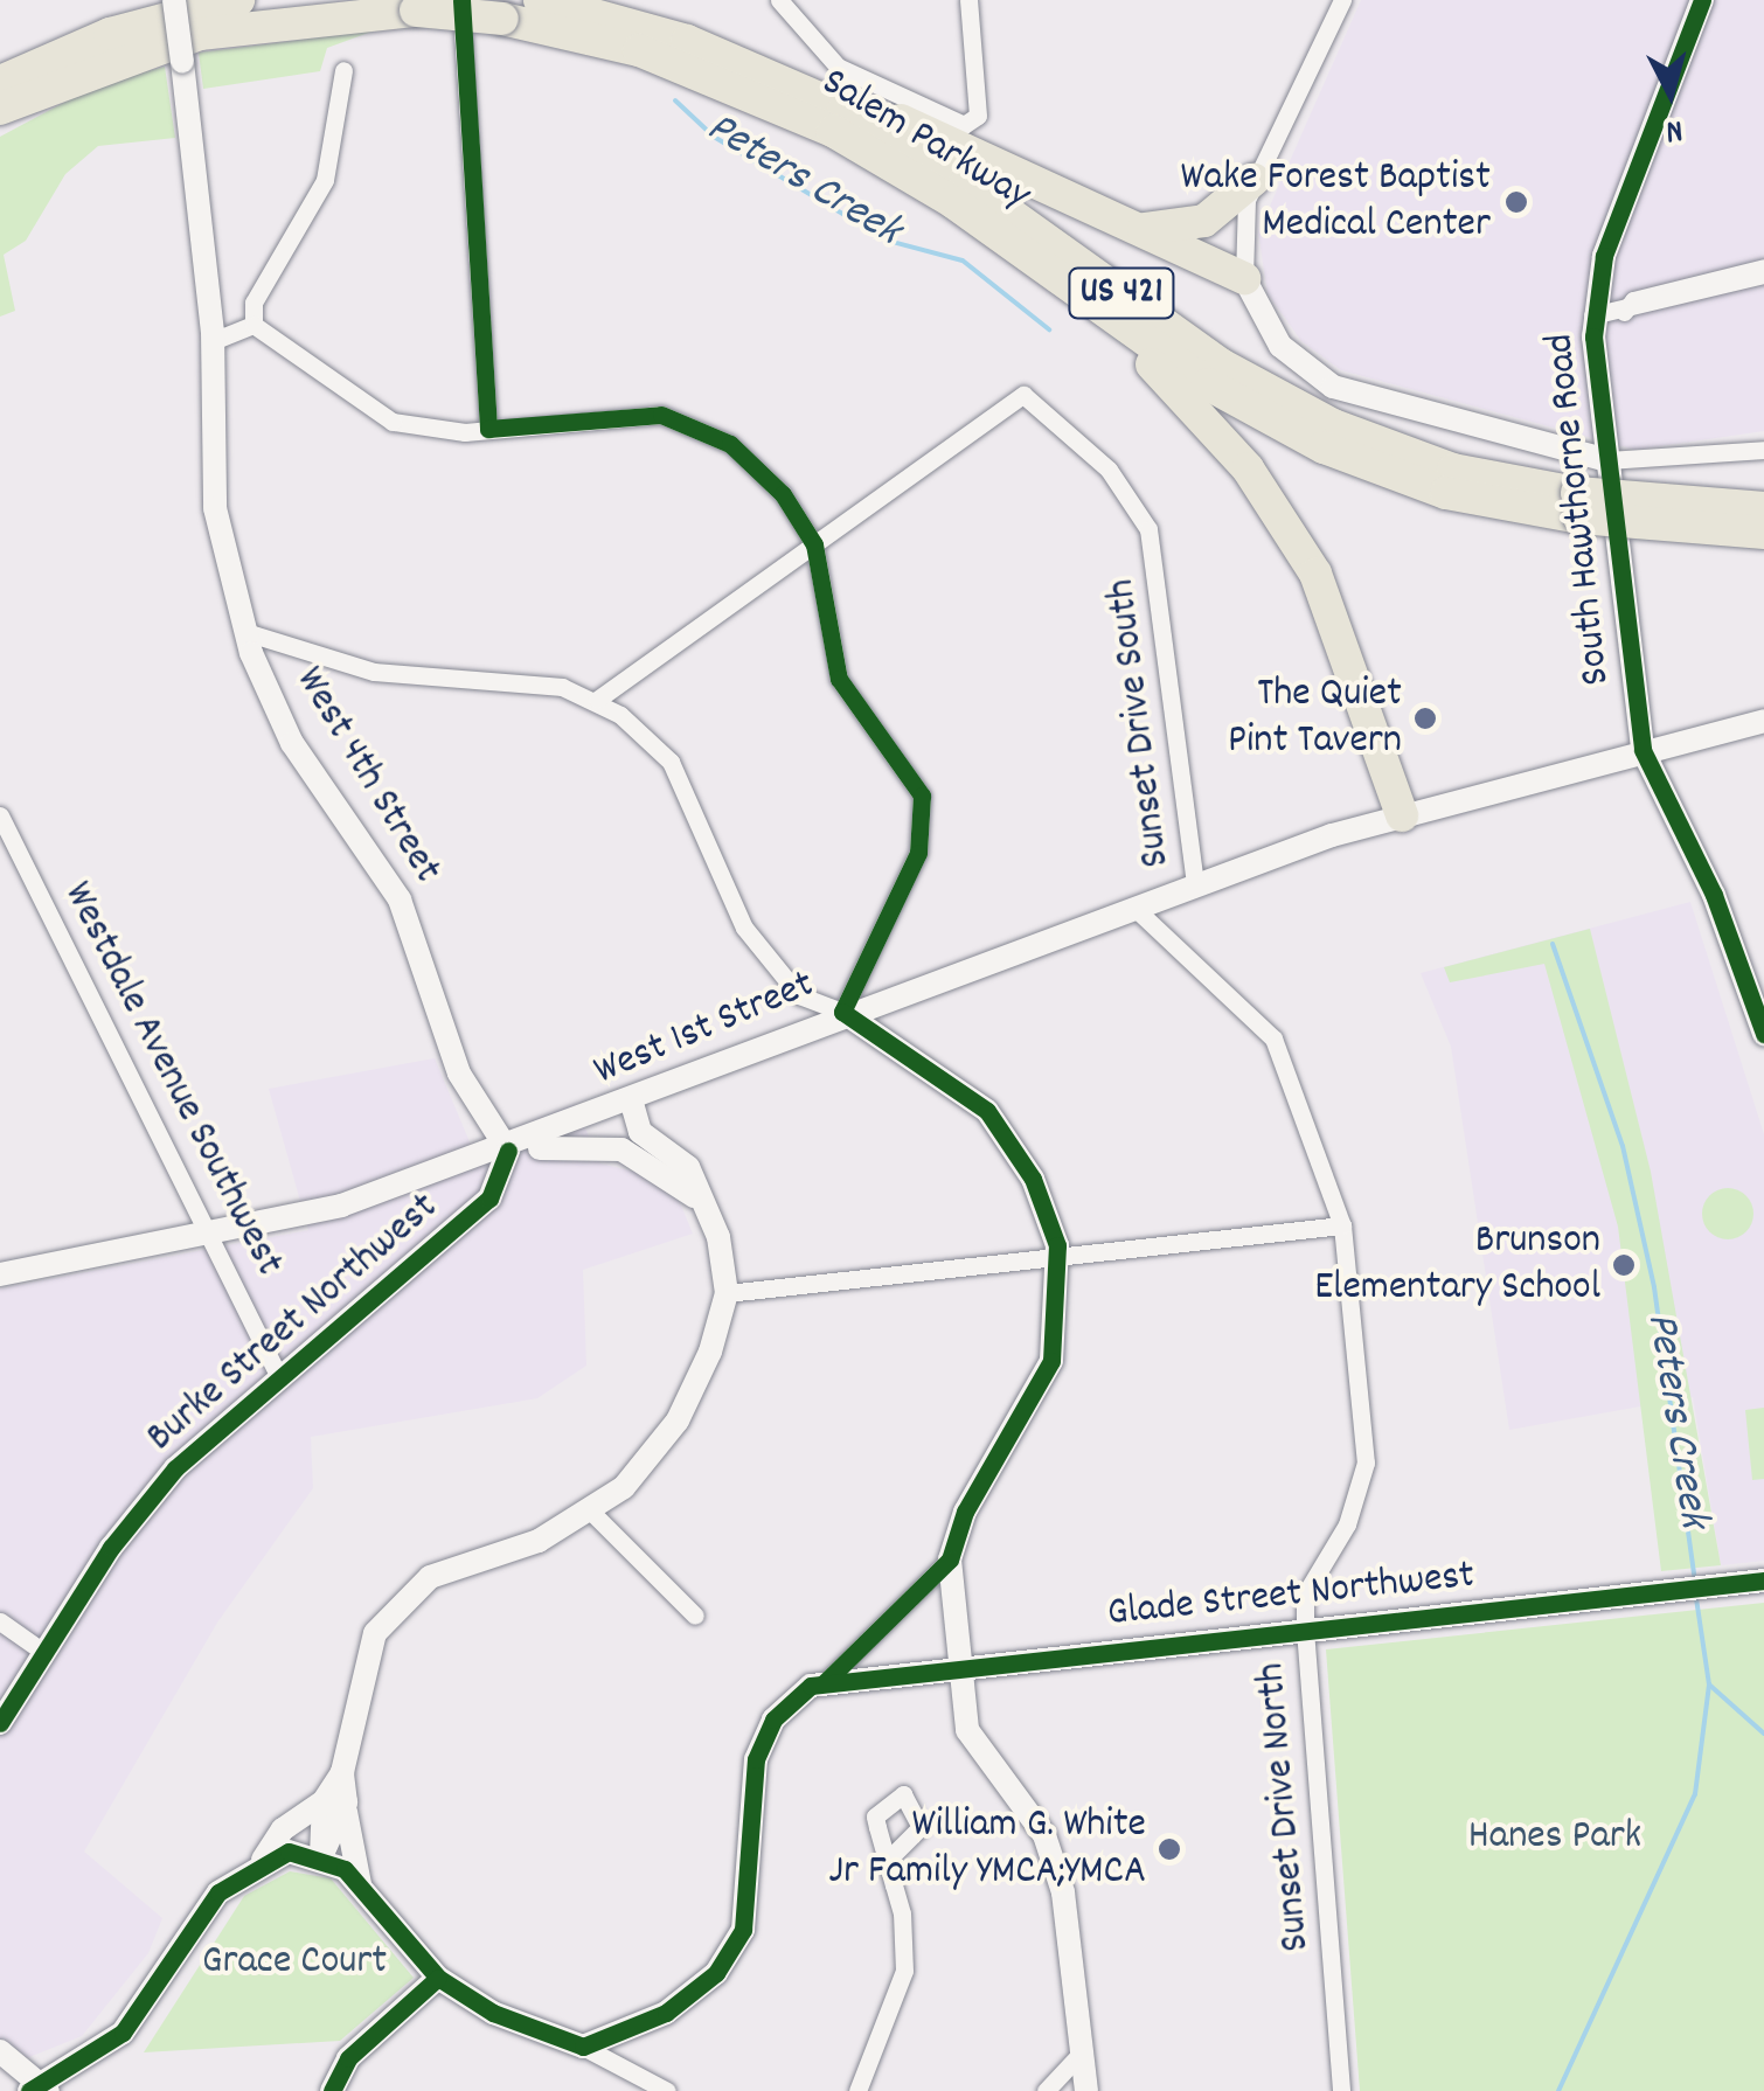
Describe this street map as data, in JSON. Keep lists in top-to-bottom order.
{
  "streets": {
    "highway": ["Salem Parkway", "US 421"],
    "street": [
      "South Hawthorne Road",
      "Sunset Drive South",
      "West 4th Street",
      "West 1st Street",
      "Westdale Avenue Southwest",
      "Burke Street Northwest",
      "Glade Street Northwest",
      "Sunset Drive North"
    ]
  },
  "crossings": [
    ["South Hawthorne Road", "West 1st Street"],
    ["Sunset Drive South", "West 1st Street"],
    ["West 4th Street", "West 1st Street"],
    ["West 4th Street", "Burke Street Northwest"],
    ["West 1st Street", "Westdale Avenue Southwest"],
    ["West 1st Street", "Burke Street Northwest"],
    ["West 1st Street", "Sunset Drive North"],
    ["Westdale Avenue Southwest", "Burke Street Northwest"],
    ["Glade Street Northwest", "Sunset Drive North"]
  ],
  "water": ["Peters Creek"],
  "parks": ["Hanes Park", "Grace Court"],
  "places": [
    "Wake Forest Baptist Medical Center",
    "The Quiet Pint Tavern",
    "Brunson Elementary School",
    "William G. White Jr Family YMCA;YMCA"
  ],
  "north": "bottom"
}
